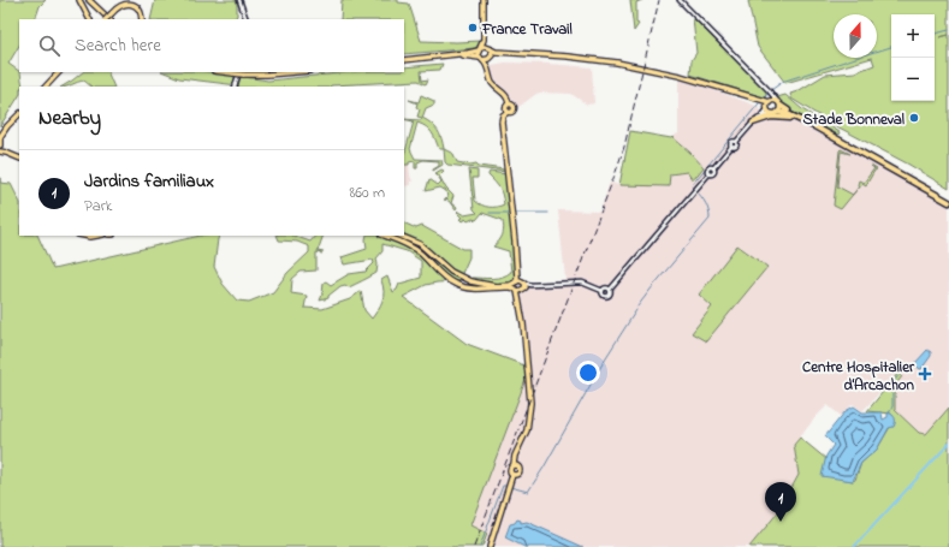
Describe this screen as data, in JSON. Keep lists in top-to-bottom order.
{
  "places": {
    "other": ["France Travail", "Stade Bonneval"],
    "health": ["Centre Hospitalier d‘Arcachon"]
  },
  "north": "top",
  "page": {
    "map_buttons": ["+", "−"],
    "search": "Search here",
    "heading": "Nearby",
    "list": [
      {
        "mark": "1",
        "name": "Jardins familiaux",
        "note": "Park",
        "value": "860 m"
      }
    ],
    "pins": "1"
  }
}
